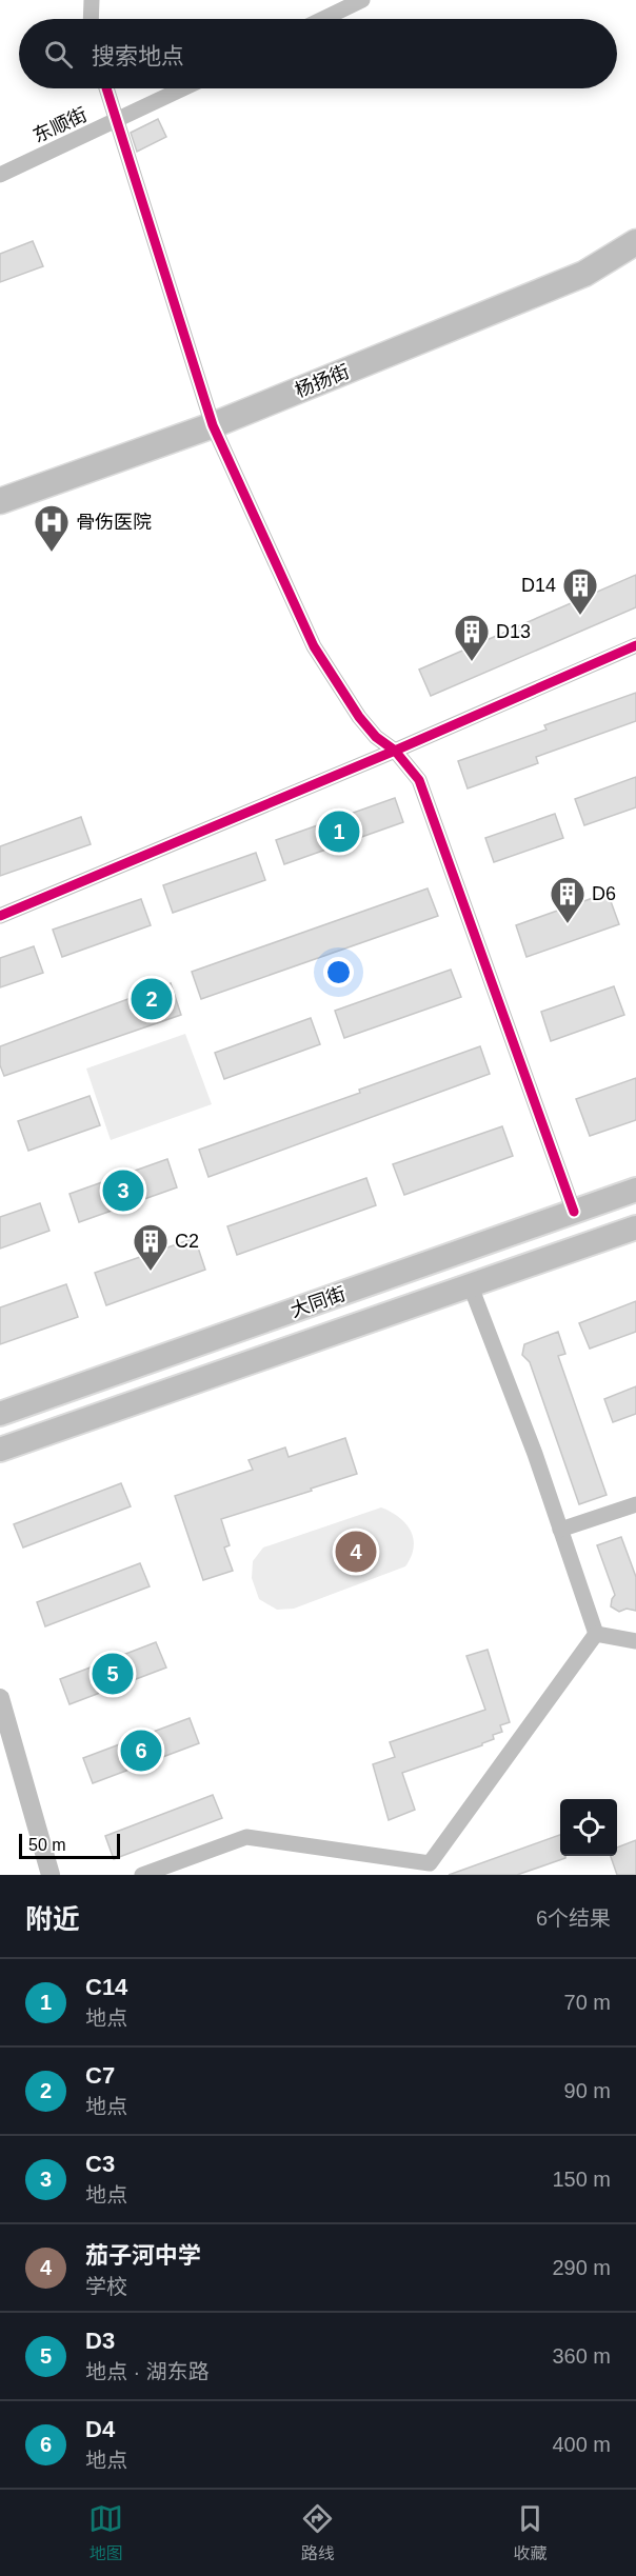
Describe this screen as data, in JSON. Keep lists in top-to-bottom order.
{
  "streets": {
    "highway": ["杨扬街"],
    "main road": ["大同街"],
    "street": ["东顺街"]
  },
  "places": {
    "hospital": ["骨伤医院"],
    "building": [
      "D14",
      "D13",
      "D6",
      "C2"
    ]
  },
  "scale_bar": "50 m",
  "page": {
    "search": "搜索地点",
    "pins": [
      "1",
      "2",
      "3",
      "4",
      "5",
      "6"
    ],
    "scale": "50 m",
    "heading": ["附近", "6个结果"],
    "list": [
      {
        "mark": "1",
        "name": "C14",
        "note": "地点",
        "value": "70 m"
      },
      {
        "mark": "2",
        "name": "C7",
        "note": "地点",
        "value": "90 m"
      },
      {
        "mark": "3",
        "name": "C3",
        "note": "地点",
        "value": "150 m"
      },
      {
        "mark": "4",
        "name": "茄子河中学",
        "note": "学校",
        "value": "290 m"
      },
      {
        "mark": "5",
        "name": "D3",
        "note": "地点 · 湖东路",
        "value": "360 m"
      },
      {
        "mark": "6",
        "name": "D4",
        "note": "地点",
        "value": "400 m"
      }
    ],
    "nav": ["地图", "路线", "收藏"]
  }
}
